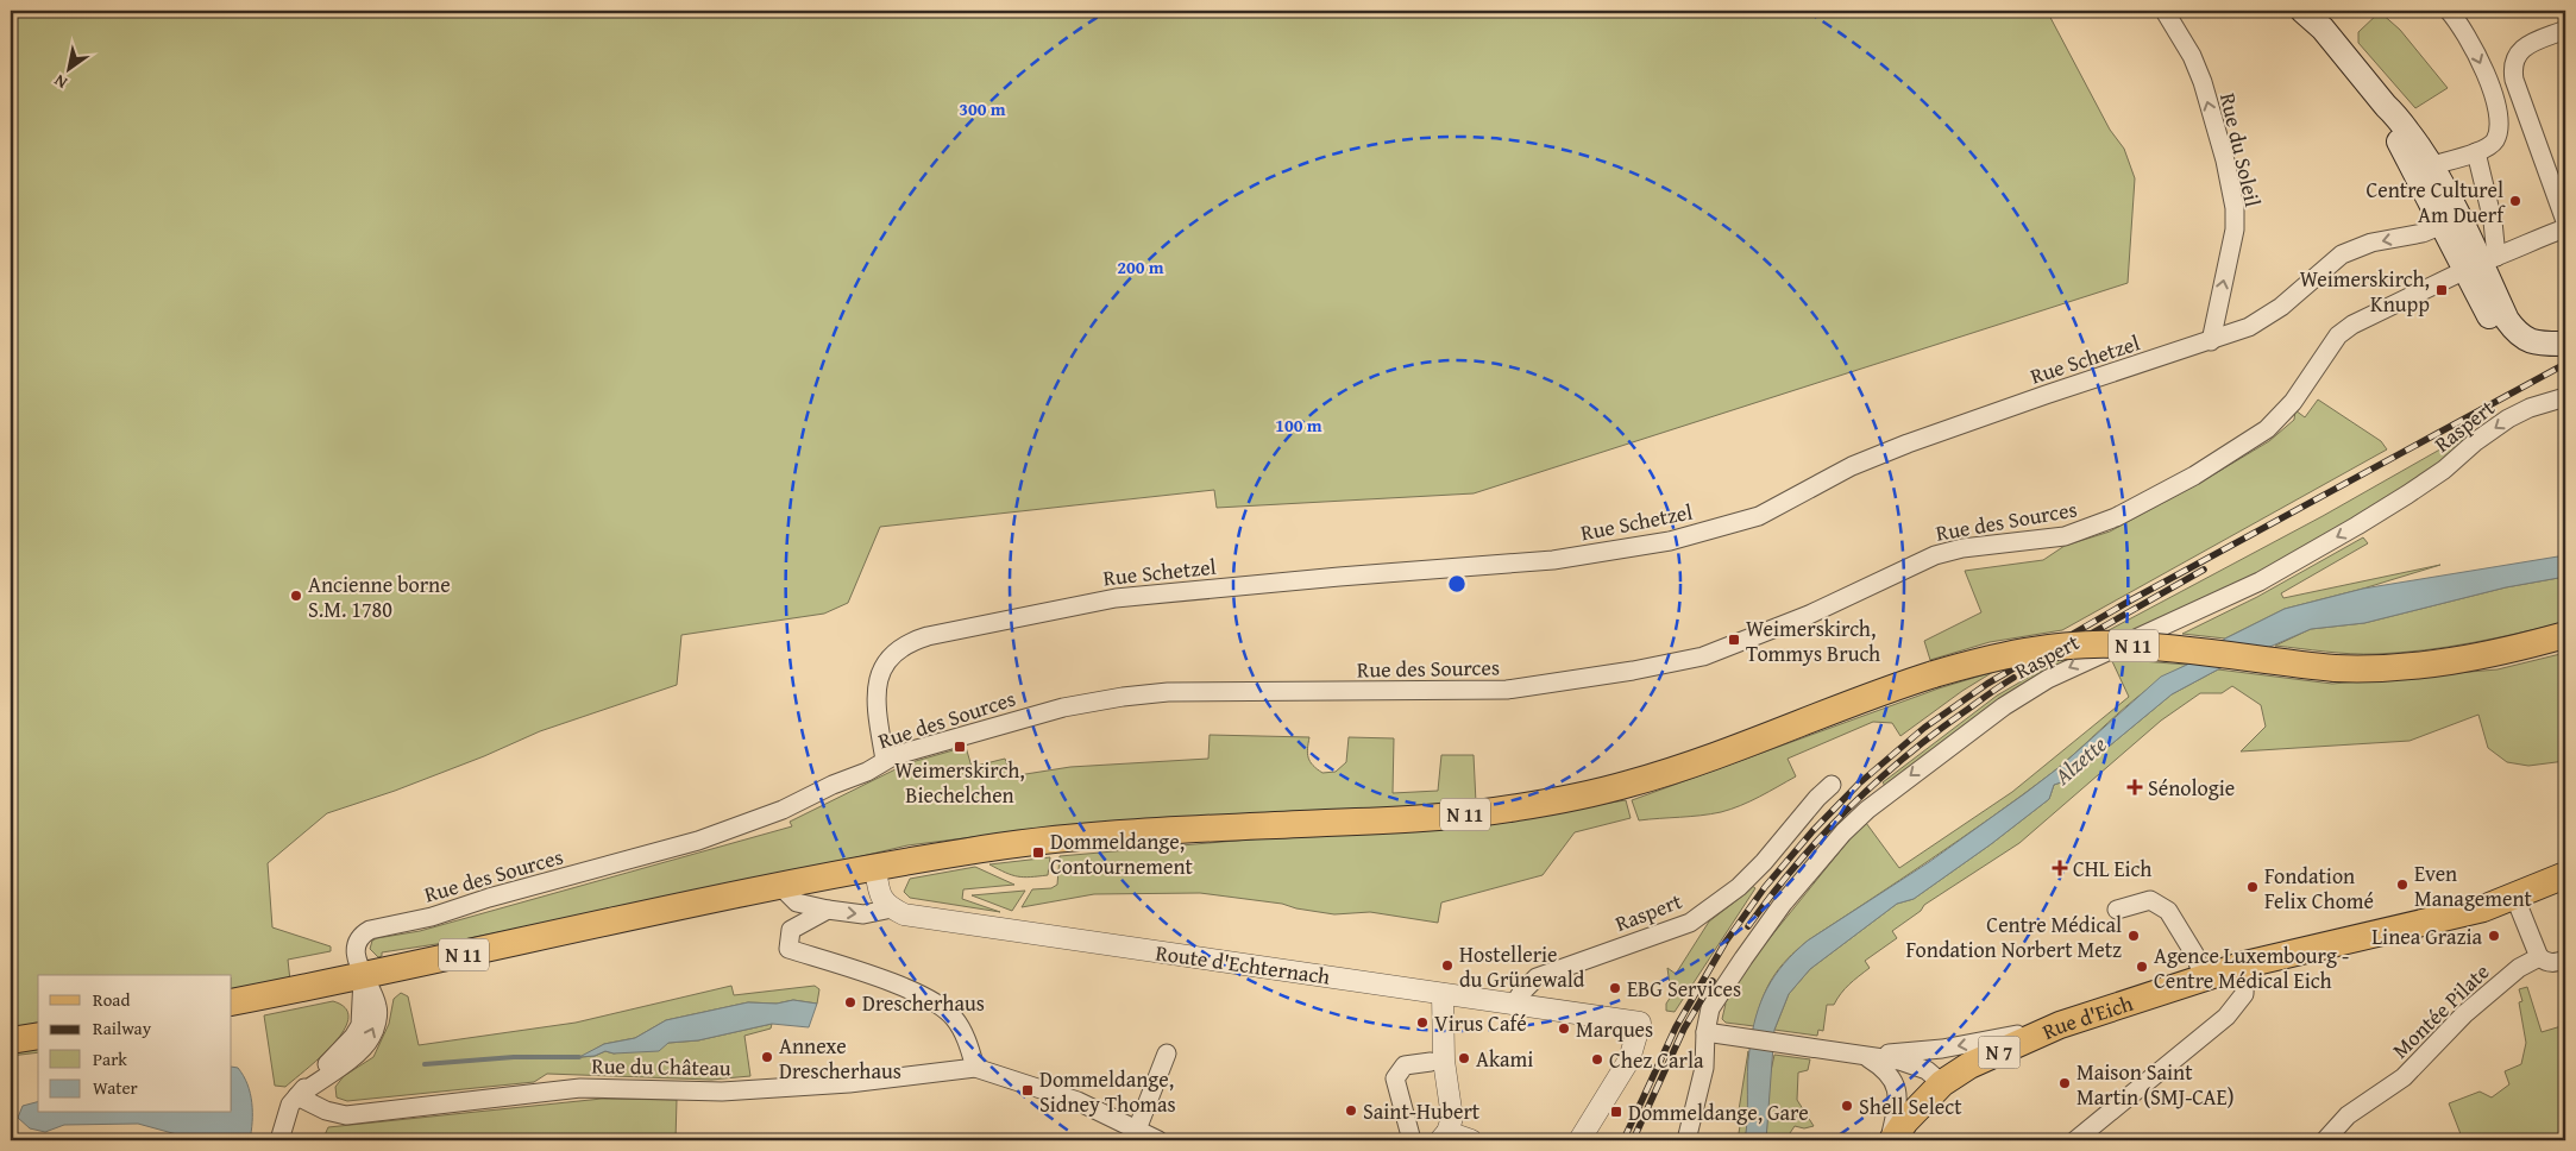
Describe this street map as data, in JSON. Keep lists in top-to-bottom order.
{
  "streets": {
    "main road": ["N 11", "Rue d'Eich", "N 7"],
    "street": [
      "Rue du Soleil",
      "Rue Schetzel",
      "Raspert",
      "Rue des Sources",
      "Route d'Echternach",
      "Montée Pilate",
      "Rue du Château"
    ]
  },
  "crossings": [
    ["Rue du Soleil", "Rue Schetzel"],
    ["Rue Schetzel", "Rue des Sources"],
    ["Raspert", "Route d'Echternach"],
    ["Rue des Sources", "N 11"],
    ["Rue des Sources", "Rue du Château"],
    ["Rue d'Eich", "N 7"]
  ],
  "one_way": ["Rue du Soleil"],
  "water": ["Alzette"],
  "places": {
    "other": [
      "Centre Culturel Am Duerf",
      "Ancienne borne S.M. 1780",
      "Even Management",
      "Fondation Felix Chomé",
      "Centre Médical Fondation Norbert Metz",
      "Linea Grazia",
      "Hostellerie du Grünewald",
      "Agence Luxembourg - Centre Médical Eich",
      "EBG Services",
      "Drescherhaus",
      "Virus Café",
      "Marques",
      "Annexe Drescherhaus",
      "Akami",
      "Chez Carla",
      "Maison Saint Martin (SMJ-CAE)",
      "Shell Select",
      "Saint-Hubert"
    ],
    "transit": [
      "Weimerskirch, Knupp",
      "Weimerskirch, Tommys Bruch",
      "Weimerskirch, Biechelchen",
      "Dommeldange, Contournement",
      "Dommeldange, Sidney Thomas",
      "Dommeldange, Gare"
    ],
    "health": ["Sénologie", "CHL Eich"]
  },
  "legend": [
    "Road",
    "Railway",
    "Park",
    "Water"
  ],
  "north": "bottom left",
  "rings": ["300 m", "200 m", "100 m"]
}
